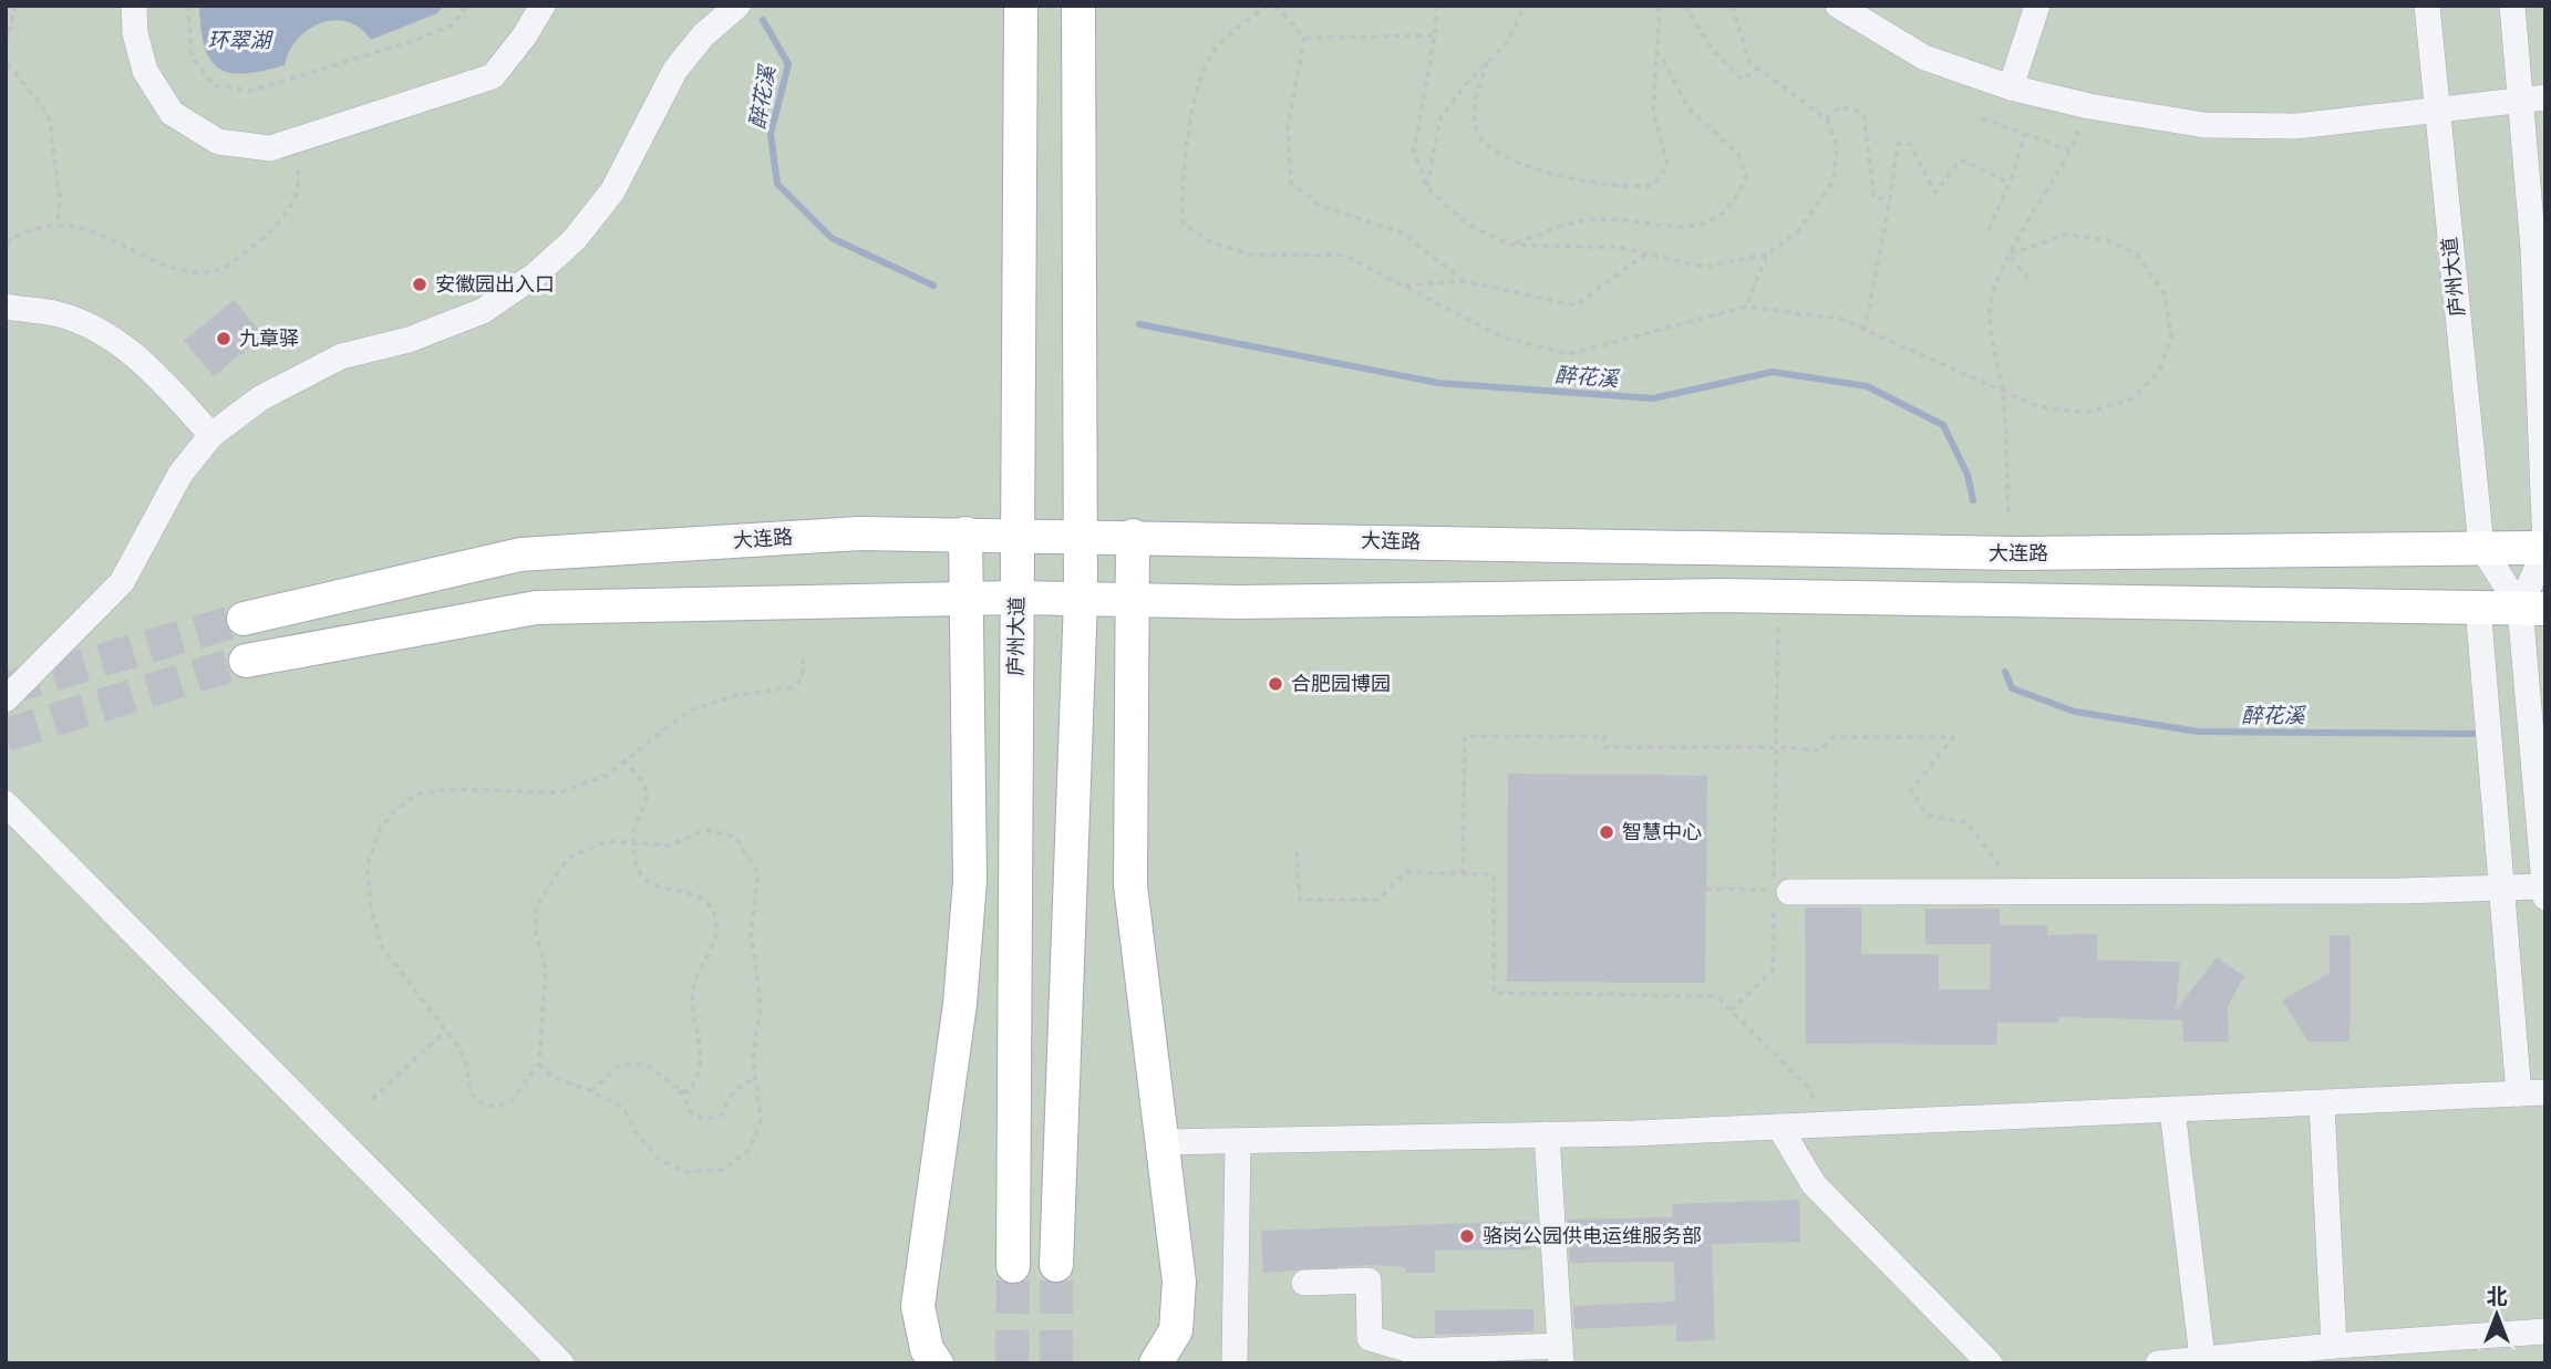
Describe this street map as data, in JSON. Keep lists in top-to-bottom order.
{
  "streets": {
    "main road": ["庐州大道", "大连路"]
  },
  "crossings": [
    ["庐州大道", "大连路"]
  ],
  "water": ["环翠湖", "醉花溪"],
  "places": [
    "安徽园出入口",
    "九章驿",
    "合肥园博园",
    "智慧中心",
    "骆岗公园供电运维服务部"
  ],
  "north": "top"
}
